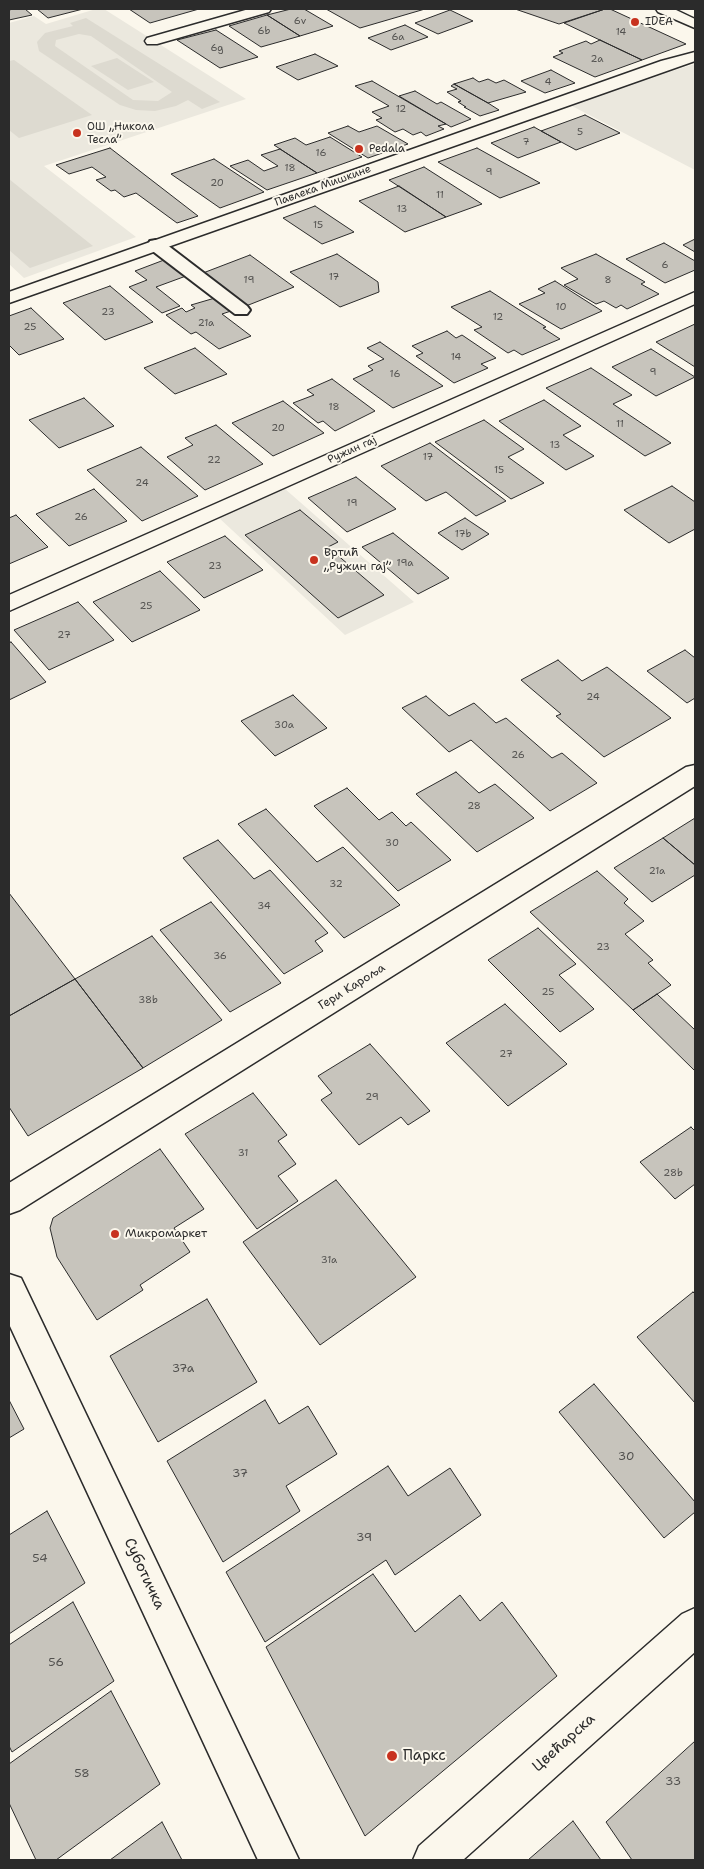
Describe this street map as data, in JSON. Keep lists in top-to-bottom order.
{
  "streets": {
    "street": [
      "Павлека Мишкине",
      "Ружин гај",
      "Гери Кароља",
      "Суботичка",
      "Цвећарска"
    ]
  },
  "places": [
    "IDEA",
    "ОШ „Никола Тесла”",
    "Pedala",
    "Вртић „Ружин гај”",
    "Микромаркет",
    "Паркс"
  ],
  "house_numbers": [
    "6v",
    "6b",
    "14",
    "6a",
    "6g",
    "2a",
    "4",
    "12",
    "5",
    "7",
    "16",
    "18",
    "9",
    "20",
    "11",
    "13",
    "15",
    "6",
    "17",
    "19",
    "8",
    "10",
    "23",
    "12",
    "21a",
    "25",
    "14",
    "9",
    "16",
    "18",
    "11",
    "20",
    "13",
    "17",
    "22",
    "15",
    "24",
    "19",
    "26",
    "17b",
    "19a",
    "23",
    "25",
    "27",
    "24",
    "30a",
    "26",
    "28",
    "30",
    "21a",
    "32",
    "34",
    "23",
    "36",
    "25",
    "38b",
    "27",
    "29",
    "31",
    "28b",
    "31a",
    "37a",
    "30",
    "37",
    "39",
    "54",
    "56",
    "58",
    "33"
  ]
}
